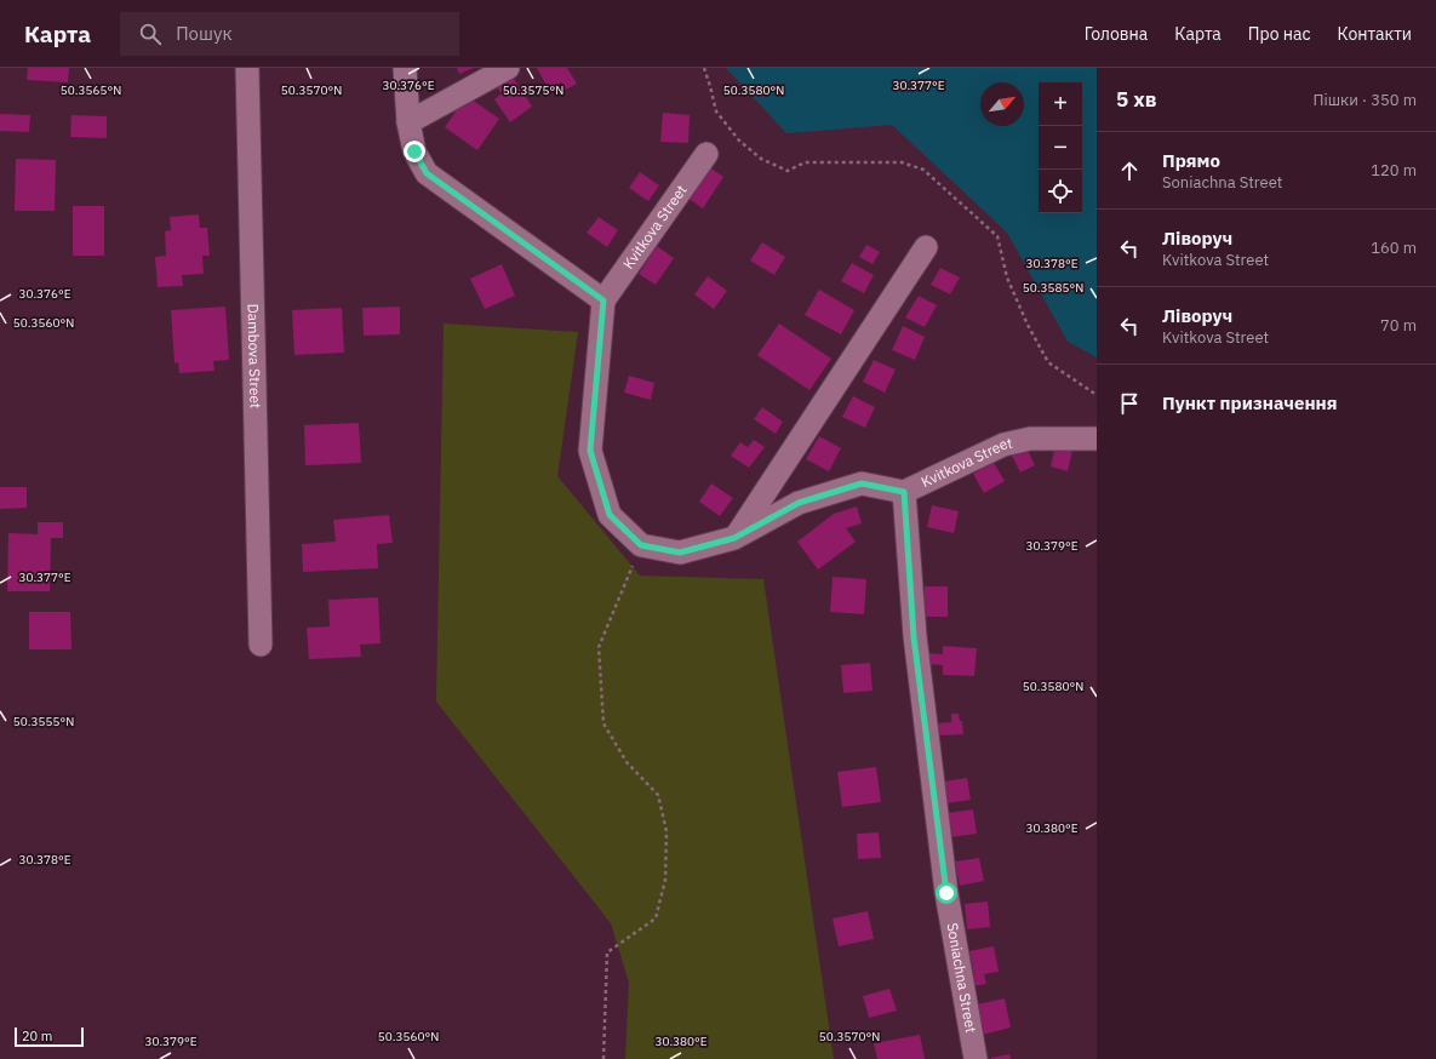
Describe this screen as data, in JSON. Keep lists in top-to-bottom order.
{
  "streets": {
    "street": ["Kvitkova Street", "Dambova Street", "Soniachna Street"]
  },
  "crossings": [
    ["Kvitkova Street", "Soniachna Street"]
  ],
  "scale_bar": "20 m",
  "north": "top right",
  "page": {
    "header": "Карта",
    "search": "Пошук",
    "nav": [
      "Головна",
      "Карта",
      "Про нас",
      "Контакти"
    ],
    "heading": ["5 хв", "Пішки · 350 m"],
    "map_buttons": ["+", "−"],
    "list": [
      ["Прямо", "Soniachna Street", "120 m"],
      ["Ліворуч", "Kvitkova Street", "160 m"],
      ["Ліворуч", "Kvitkova Street", "70 m"],
      "Пункт призначення"
    ],
    "scale": "20 m"
  },
  "coordinates": [
    "30.376°E",
    "30.377°E",
    "50.3565°N",
    "50.3570°N",
    "50.3575°N",
    "50.3580°N",
    "30.378°E",
    "50.3585°N",
    "50.3560°N",
    "30.379°E",
    "50.3555°N",
    "30.380°E"
  ]
}
